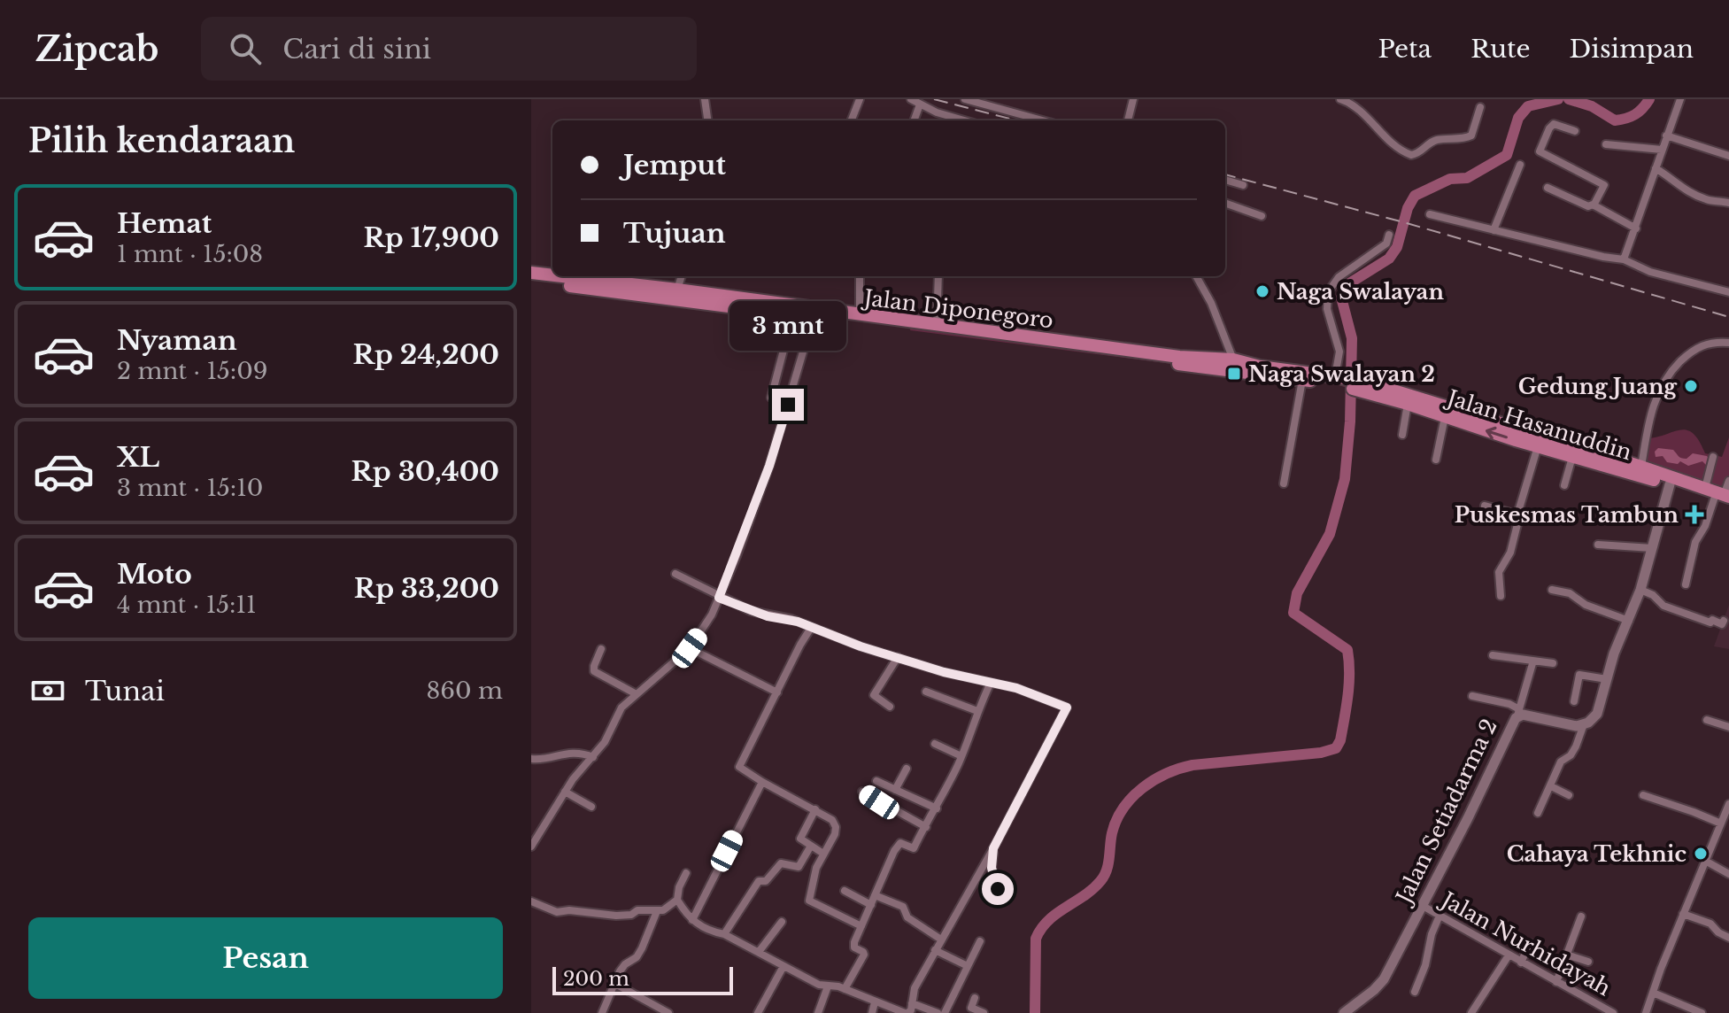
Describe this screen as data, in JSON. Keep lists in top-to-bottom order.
{
  "streets": {
    "highway": ["Jalan Diponegoro", "Jalan Hasanuddin"],
    "main road": ["Jalan Setiadarma 2"],
    "street": ["Jalan Nurhidayah"]
  },
  "crossings": [
    ["Jalan Diponegoro", "Jalan Hasanuddin"],
    ["Jalan Setiadarma 2", "Jalan Nurhidayah"]
  ],
  "places": {
    "other": ["Naga Swalayan", "Gedung Juang", "Cahaya Tekhnic"],
    "transit": ["Naga Swalayan 2"],
    "health": ["Puskesmas Tambun"]
  },
  "scale_bar": "200 m",
  "page": {
    "header": "Zipcab",
    "search": "Cari di sini",
    "nav": ["Peta", "Rute", "Disimpan"],
    "heading": "Pilih kendaraan",
    "banner": ["Jemput", "Tujuan"],
    "list": [
      {
        "name": "Hemat",
        "note": "1 mnt · 15:08",
        "value": "Rp 17,900"
      },
      {
        "name": "Nyaman",
        "note": "2 mnt · 15:09",
        "value": "Rp 24,200"
      },
      {
        "name": "XL",
        "note": "3 mnt · 15:10",
        "value": "Rp 30,400"
      },
      {
        "name": "Moto",
        "note": "4 mnt · 15:11",
        "value": "Rp 33,200"
      }
    ],
    "bubble": "3 mnt",
    "pay": ["Tunai", "860 m"],
    "buttons": "Pesan",
    "scale": "200 m"
  }
}
